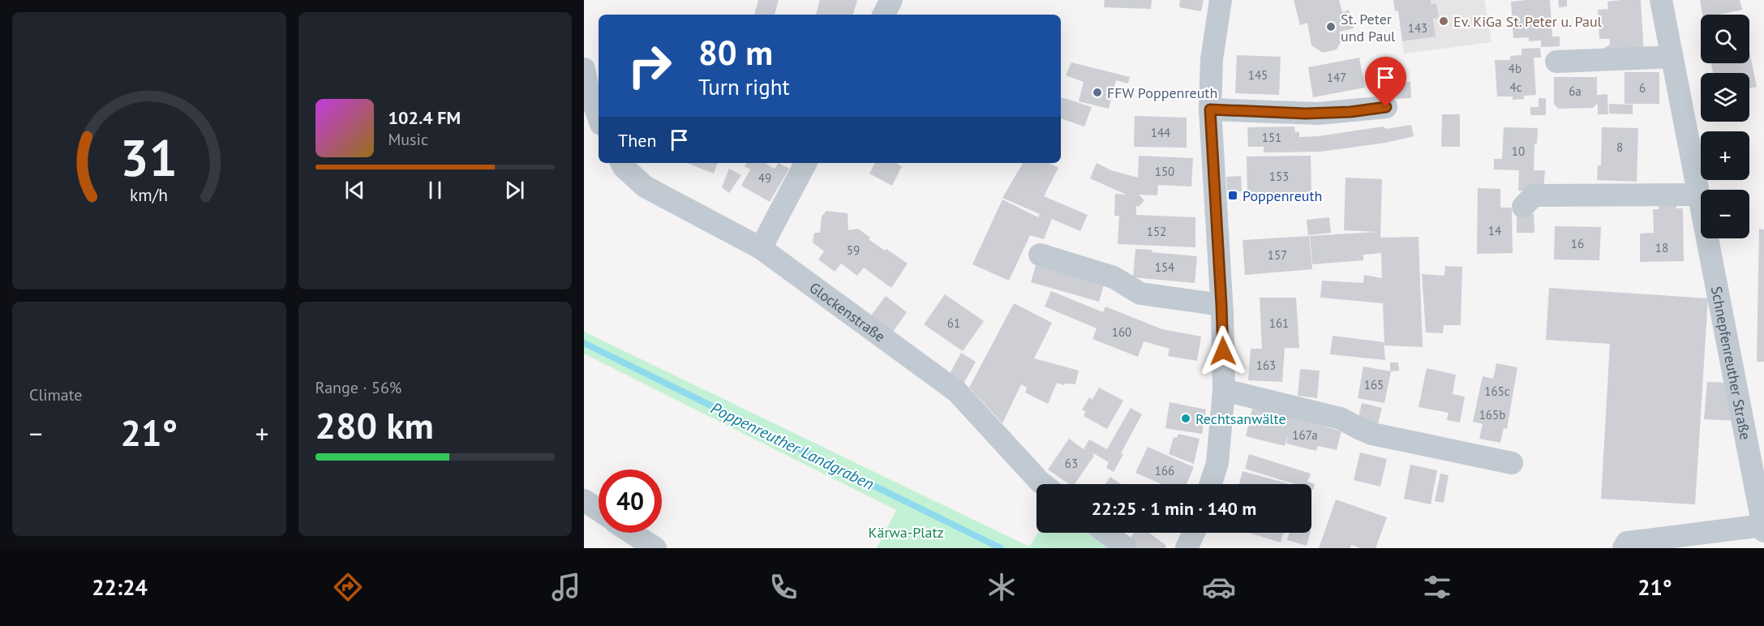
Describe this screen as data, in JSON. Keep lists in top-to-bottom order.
{
  "streets": {
    "street": ["Glockenstraße", "Schnepfenreuther Straße"]
  },
  "water": ["Poppenreuther Landgraben"],
  "parks": ["Kärwa-Platz"],
  "places": {
    "other": [
      "Ev. KiGa St. Peter u. Paul",
      "St. Peter und Paul",
      "FFW Poppenreuth",
      "Rechtsanwälte"
    ],
    "transit": ["Poppenreuth"]
  },
  "house_numbers": [
    "143",
    "4b",
    "145",
    "147",
    "4c",
    "6",
    "6a",
    "144",
    "151",
    "8",
    "10",
    "150",
    "153",
    "49",
    "14",
    "152",
    "16",
    "18",
    "59",
    "157",
    "154",
    "61",
    "161",
    "160",
    "163",
    "165",
    "165c",
    "165b",
    "167a",
    "63",
    "166"
  ],
  "page": {
    "map_buttons": ["+", "−"],
    "turn": ["80 m", "Turn right"],
    "song": ["102.4 FM", "Music"],
    "then": "Then",
    "tile": [
      "Climate",
      ["Range · 56%", "280 km"]
    ],
    "heat": ["−", "21°", "+"],
    "limit": "40",
    "trip": "22:25 · 1 min · 140 m",
    "tabs": ["22:24", "21°"],
    "gauge": ["31", "km/h"]
  }
}
